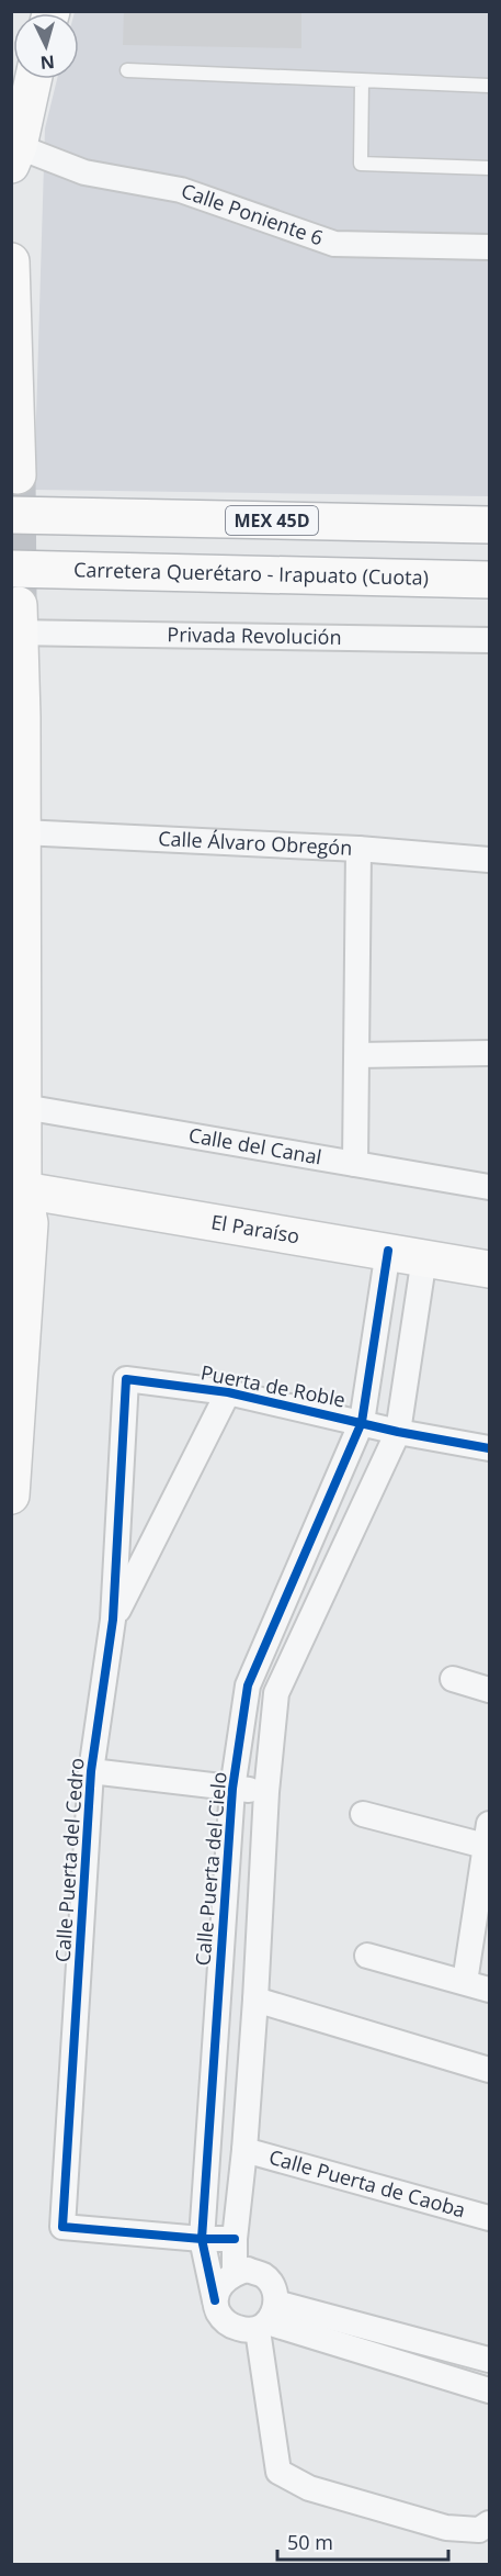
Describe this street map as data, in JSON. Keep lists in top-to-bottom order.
{
  "streets": {
    "main road": ["MEX 45D", "Carretera Querétaro - Irapuato (Cuota)", "El Paraíso"],
    "street": [
      "Calle Poniente 6",
      "Privada Revolución",
      "Calle Álvaro Obregón",
      "Calle del Canal",
      "Puerta de Roble",
      "Calle Puerta del Cedro",
      "Calle Puerta del Cielo",
      "Calle Puerta de Caoba"
    ]
  },
  "crossings": [
    ["El Paraíso", "Calle Puerta del Cielo"],
    ["Puerta de Roble", "Calle Puerta del Cedro"],
    ["Puerta de Roble", "Calle Puerta del Cielo"],
    ["Calle Puerta del Cedro", "Calle Puerta del Cielo"]
  ],
  "scale_bar": "50 m",
  "north": "bottom"
}
